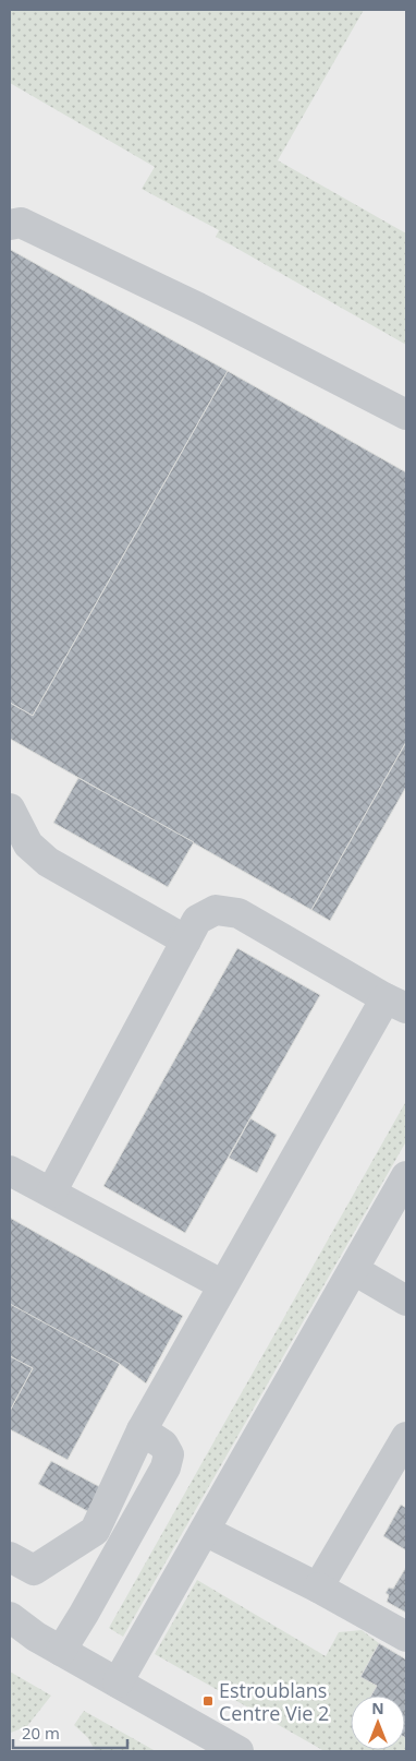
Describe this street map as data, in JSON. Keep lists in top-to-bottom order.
{
  "places": {
    "transit": ["Estroublans Centre Vie 2"]
  },
  "scale_bar": "20 m",
  "north": "top"
}
